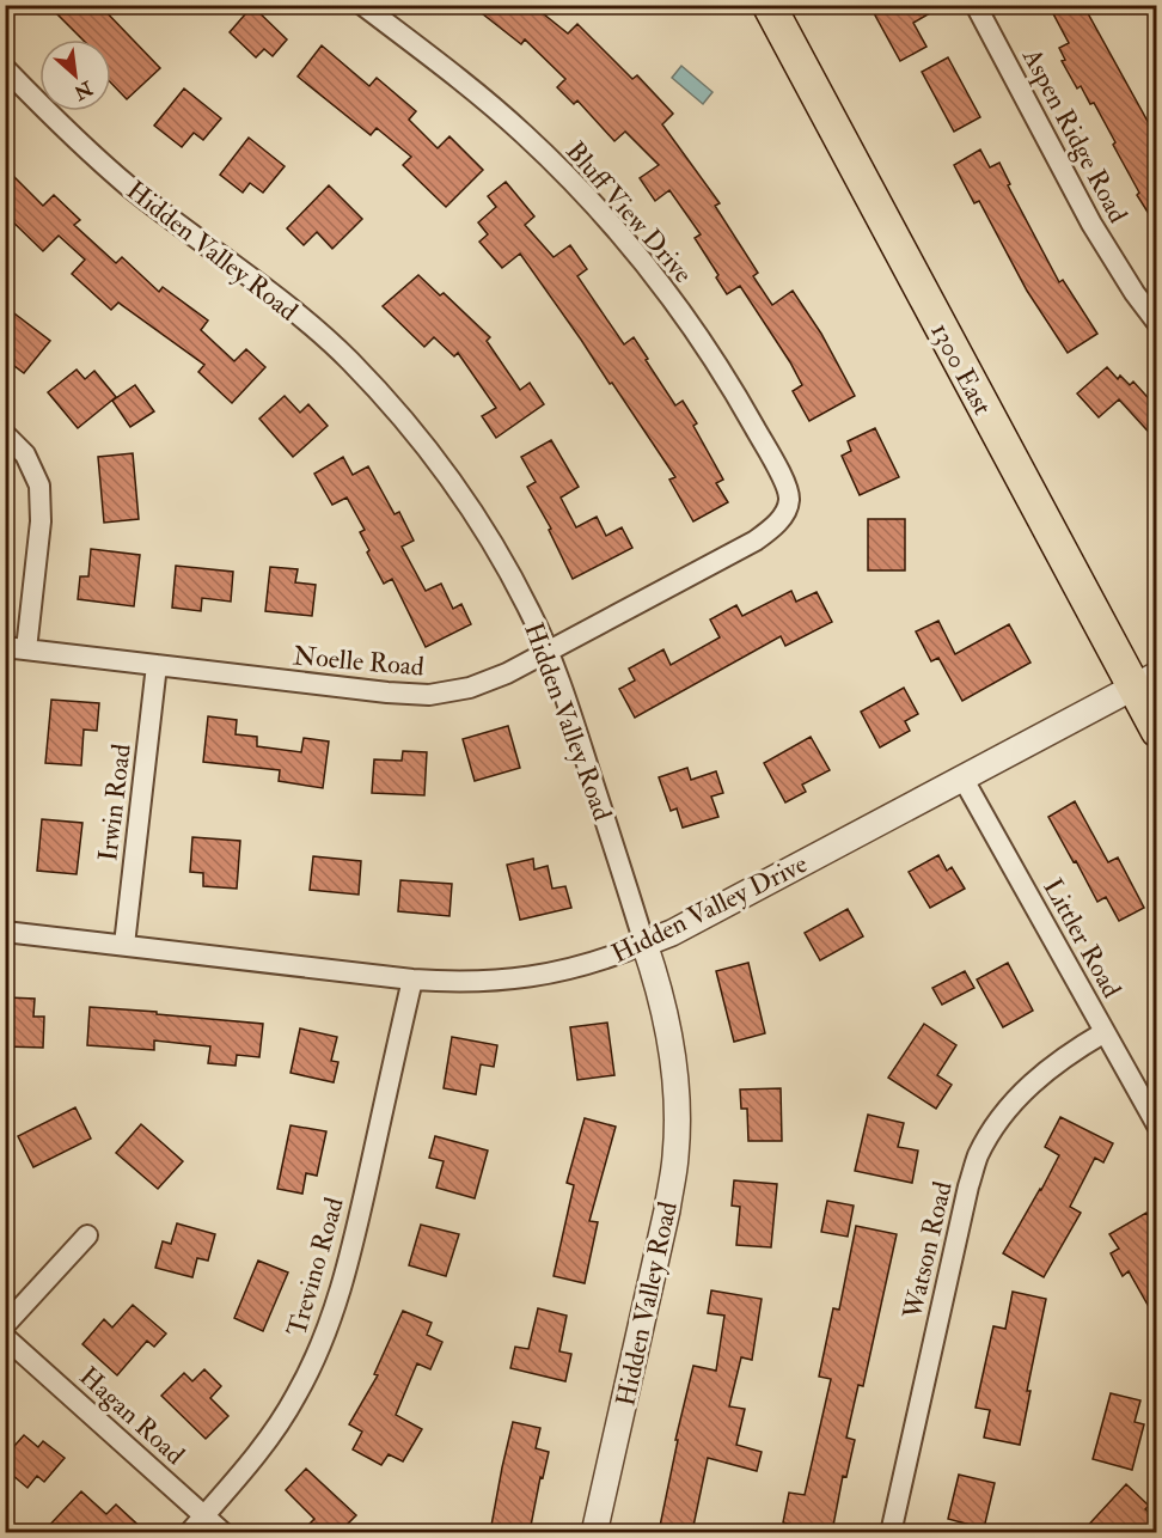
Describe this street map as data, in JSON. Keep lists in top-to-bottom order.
{
  "streets": {
    "main road": ["1300 East"],
    "street": [
      "Aspen Ridge Road",
      "Bluff View Drive",
      "Hidden Valley Road",
      "Noelle Road",
      "Irwin Road",
      "Hidden Valley Drive",
      "Littler Road",
      "Watson Road",
      "Trevino Road",
      "Hagan Road"
    ]
  },
  "crossings": [
    ["Bluff View Drive", "Noelle Road"],
    ["Hidden Valley Road", "Noelle Road"],
    ["Hidden Valley Road", "Hidden Valley Drive"],
    ["1300 East", "Hidden Valley Drive"],
    ["Noelle Road", "Irwin Road"],
    ["Irwin Road", "Hidden Valley Drive"],
    ["Hidden Valley Drive", "Littler Road"],
    ["Hidden Valley Drive", "Trevino Road"],
    ["Littler Road", "Watson Road"],
    ["Trevino Road", "Hagan Road"]
  ],
  "north": "bottom right"
}
